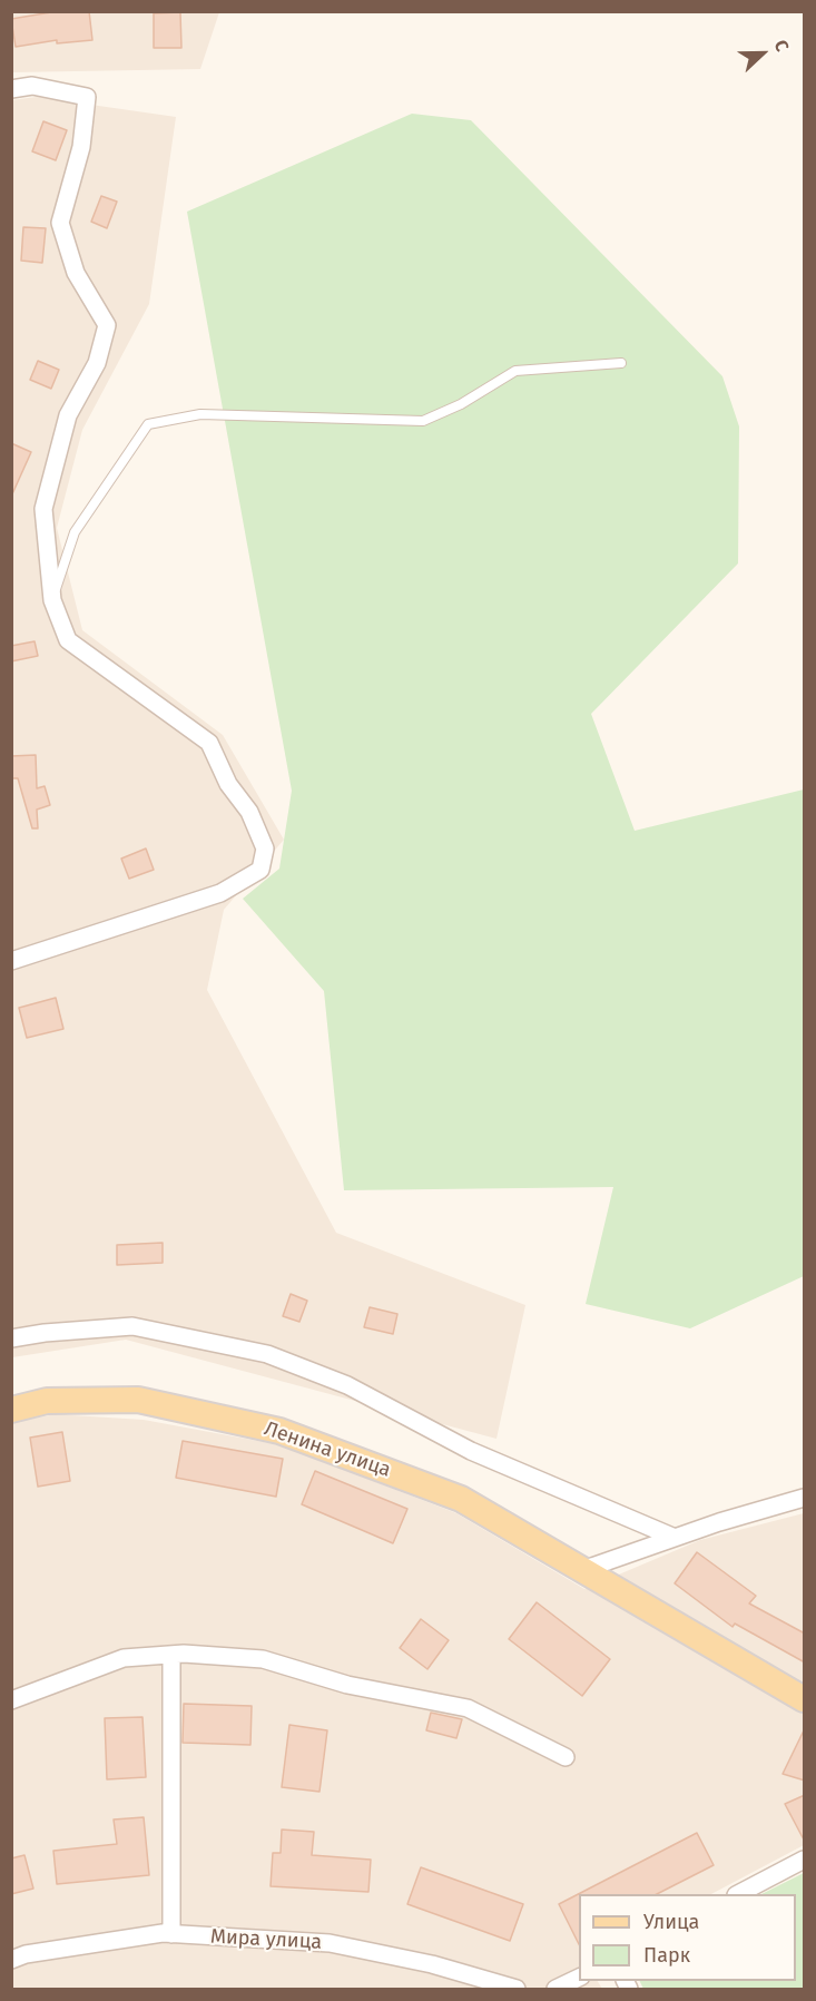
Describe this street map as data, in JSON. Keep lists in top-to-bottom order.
{
  "streets": {
    "main road": ["Ленина улица"],
    "street": ["Мира улица"]
  },
  "legend": ["Улица", "Парк"],
  "north": "right"
}
